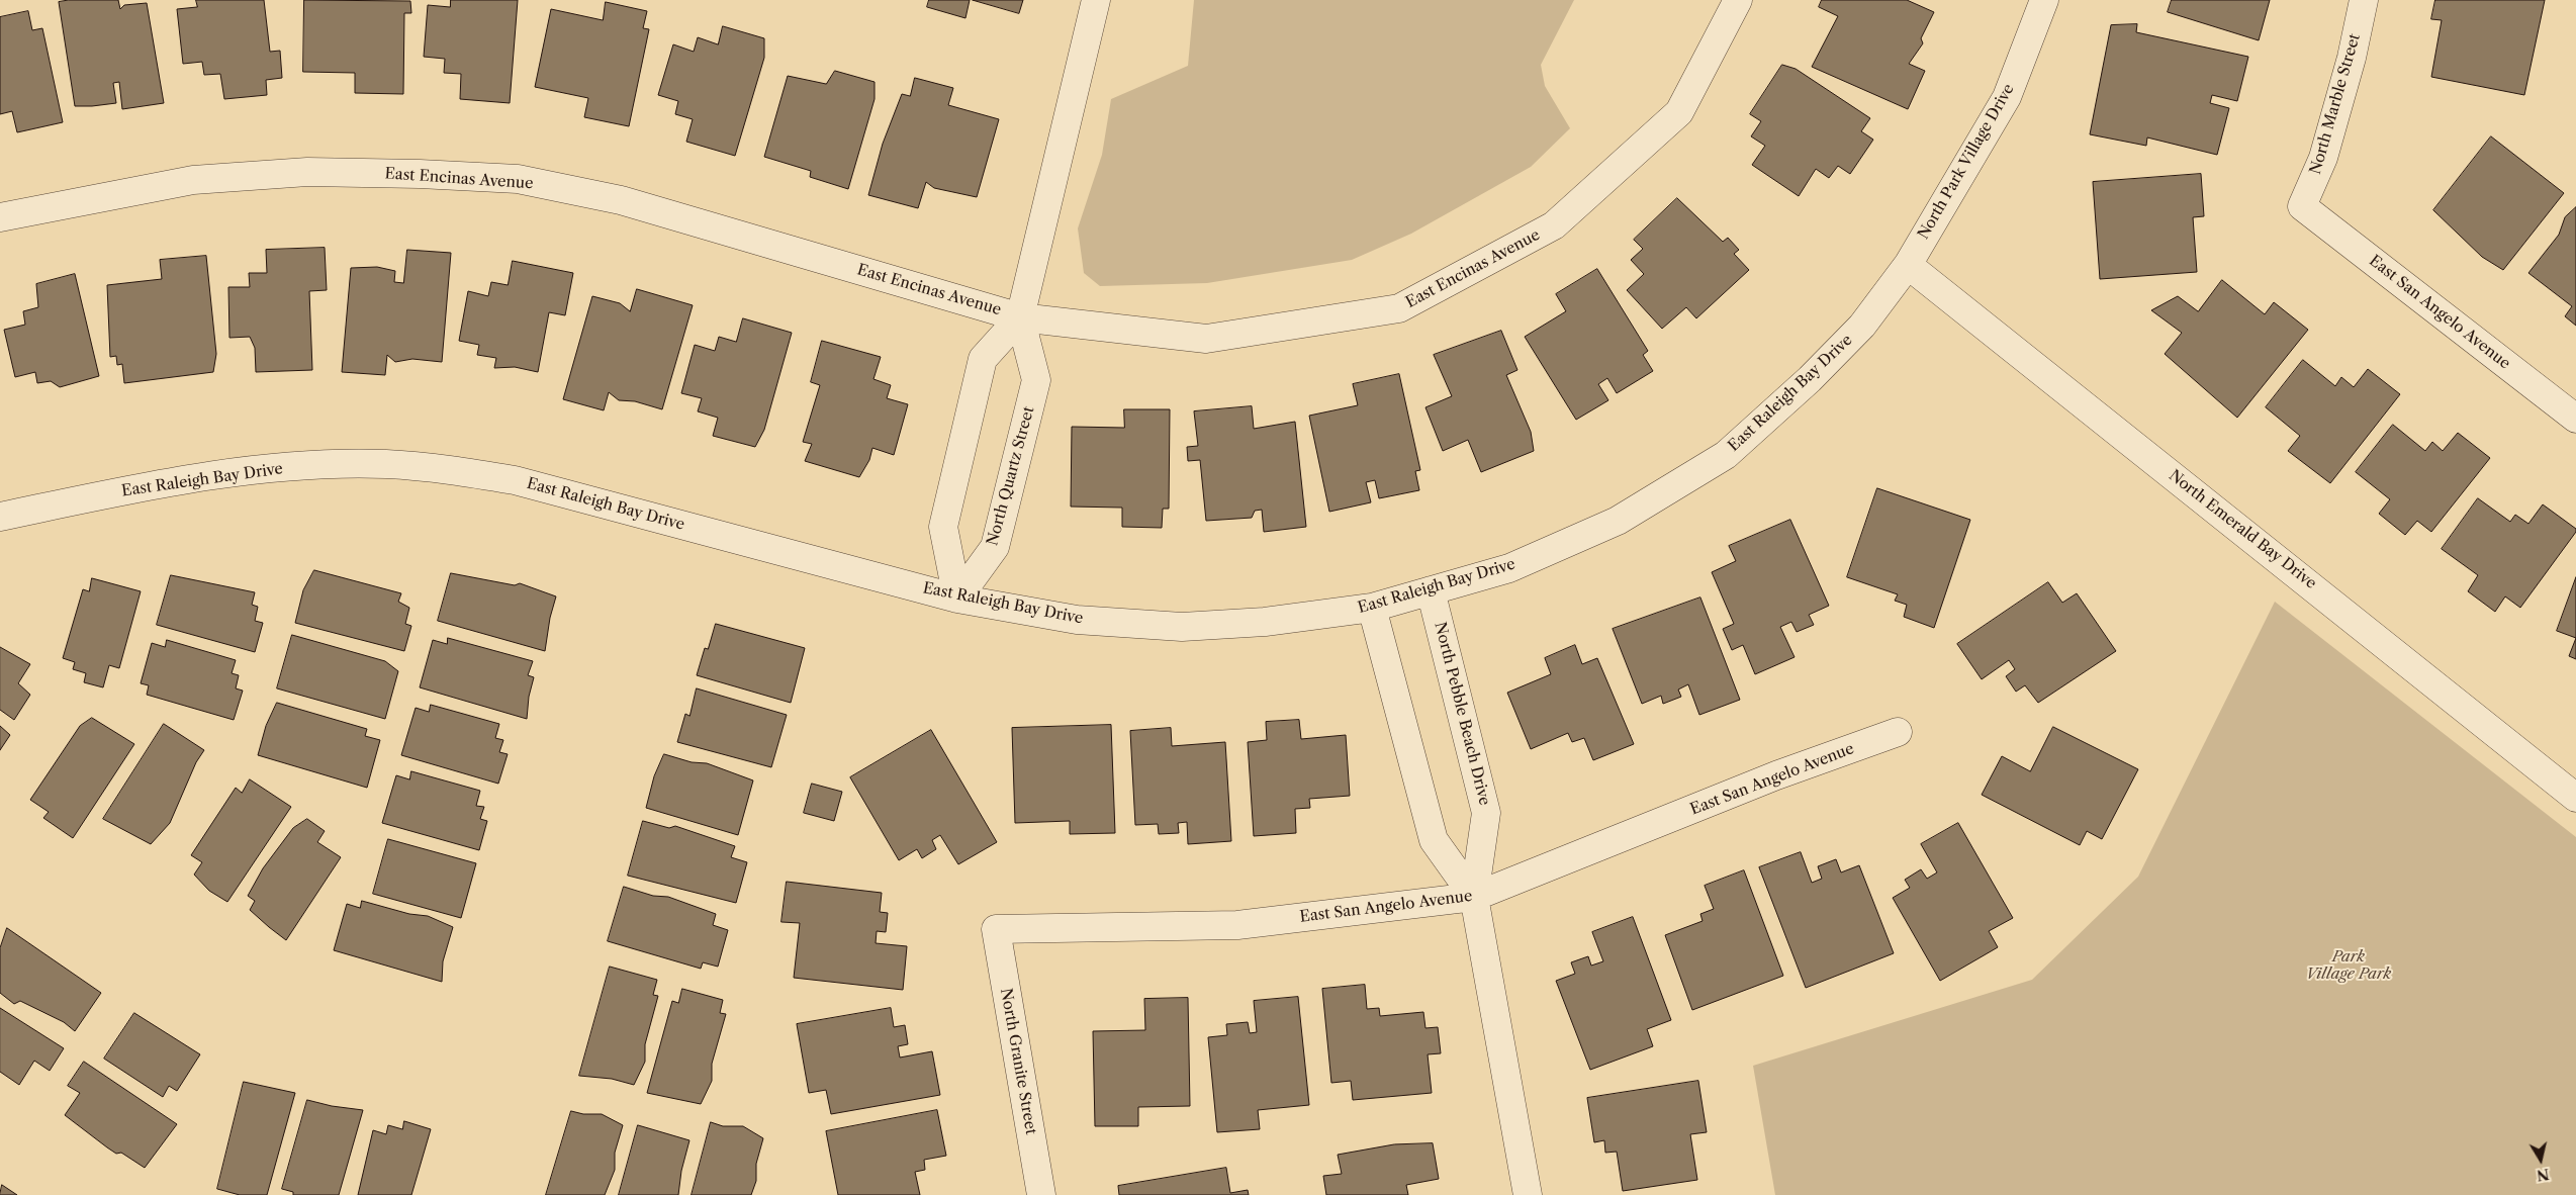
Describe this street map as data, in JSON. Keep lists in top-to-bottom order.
{
  "streets": {
    "street": [
      "North Marble Street",
      "North Park Village Drive",
      "East Encinas Avenue",
      "East San Angelo Avenue",
      "East Raleigh Bay Drive",
      "North Quartz Street",
      "North Emerald Bay Drive",
      "North Pebble Beach Drive",
      "North Granite Street"
    ]
  },
  "crossings": [
    ["North Marble Street", "East San Angelo Avenue"],
    ["North Park Village Drive", "East Raleigh Bay Drive"],
    ["North Park Village Drive", "North Emerald Bay Drive"],
    ["East Encinas Avenue", "North Quartz Street"],
    ["East San Angelo Avenue", "North Pebble Beach Drive"],
    ["East San Angelo Avenue", "North Granite Street"],
    ["East Raleigh Bay Drive", "North Quartz Street"],
    ["East Raleigh Bay Drive", "North Emerald Bay Drive"],
    ["East Raleigh Bay Drive", "North Pebble Beach Drive"]
  ],
  "parks": ["Park Village Park"],
  "north": "bottom"
}
